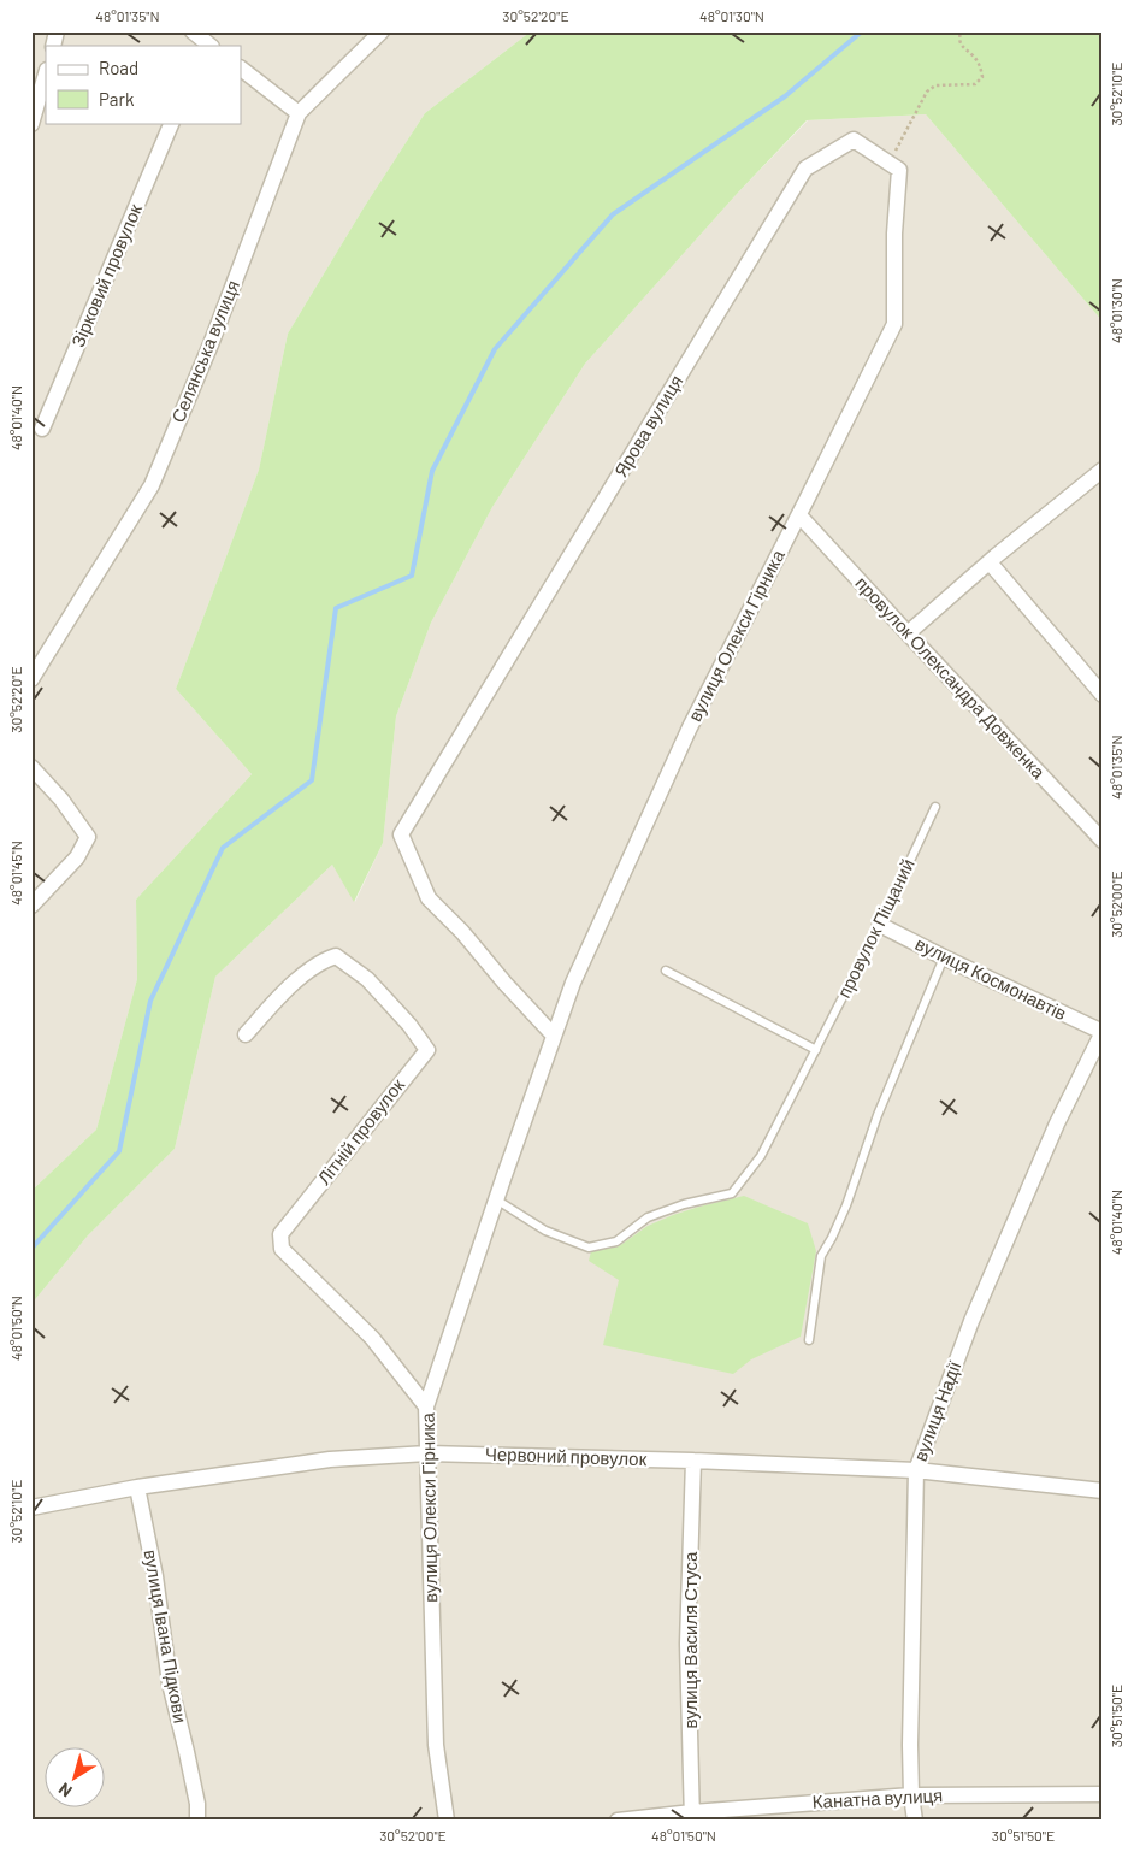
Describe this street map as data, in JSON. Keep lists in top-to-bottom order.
{
  "streets": {
    "street": [
      "Зірковий провулок",
      "Селянська вулиця",
      "Ярова вулиця",
      "вулиця Олекси Гірника",
      "провулок Олександра Довженка",
      "вулиця Космонавтів",
      "Літній провулок",
      "вулиця Надії",
      "Червоний провулок",
      "вулиця Івана Підкови",
      "вулиця Василя Стуса",
      "Канатна вулиця"
    ],
    "lane": ["провулок Піщаний"]
  },
  "crossings": [
    ["Ярова вулиця", "вулиця Олекси Гірника"],
    ["вулиця Олекси Гірника", "провулок Олександра Довженка"],
    ["вулиця Олекси Гірника", "провулок Піщаний"],
    ["вулиця Олекси Гірника", "Літній провулок"],
    ["вулиця Олекси Гірника", "Червоний провулок"],
    ["провулок Піщаний", "вулиця Космонавтів"],
    ["вулиця Космонавтів", "вулиця Надії"],
    ["вулиця Надії", "Червоний провулок"],
    ["вулиця Надії", "Канатна вулиця"],
    ["Червоний провулок", "вулиця Івана Підкови"],
    ["Червоний провулок", "вулиця Василя Стуса"],
    ["вулиця Василя Стуса", "Канатна вулиця"]
  ],
  "legend": ["Road", "Park"],
  "north": "bottom left",
  "coordinates": [
    "48°01'35\"N",
    "30°52'20\"E",
    "48°01'30\"N",
    "30°52'10\"E",
    "48°01'40\"N",
    "48°01'45\"N",
    "30°52'00\"E",
    "48°01'50\"N",
    "30°51'50\"E"
  ]
}
